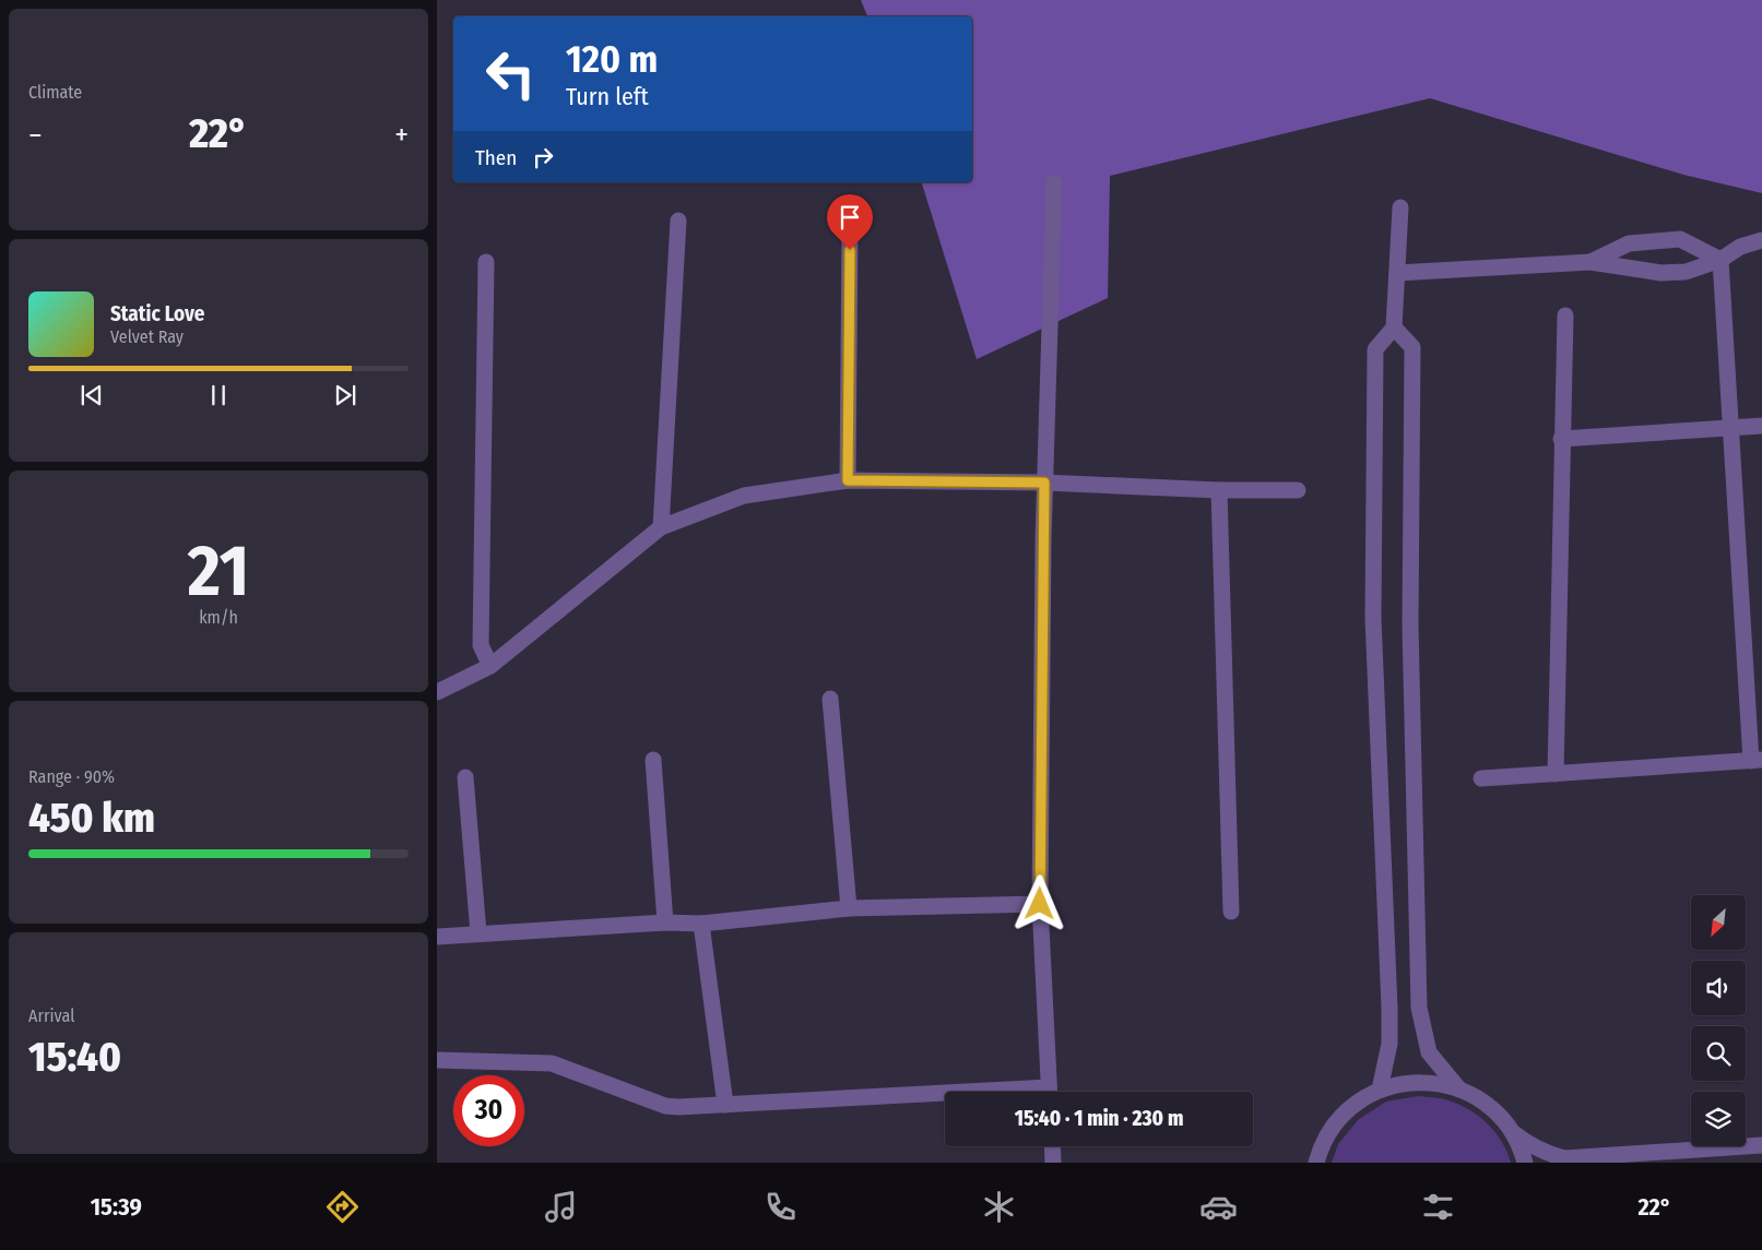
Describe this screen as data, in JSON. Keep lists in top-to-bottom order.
{
  "north": "bottom left",
  "page": {
    "tile": [
      "Climate",
      ["21", "km/h"],
      ["Range · 90%", "450 km"],
      ["Arrival", "15:40"]
    ],
    "turn": ["120 m", "Turn left"],
    "heat": ["−", "22°", "+"],
    "then": "Then",
    "song": ["Static Love", "Velvet Ray"],
    "limit": "30",
    "trip": "15:40 · 1 min · 230 m",
    "tabs": ["15:39", "22°"]
  }
}
